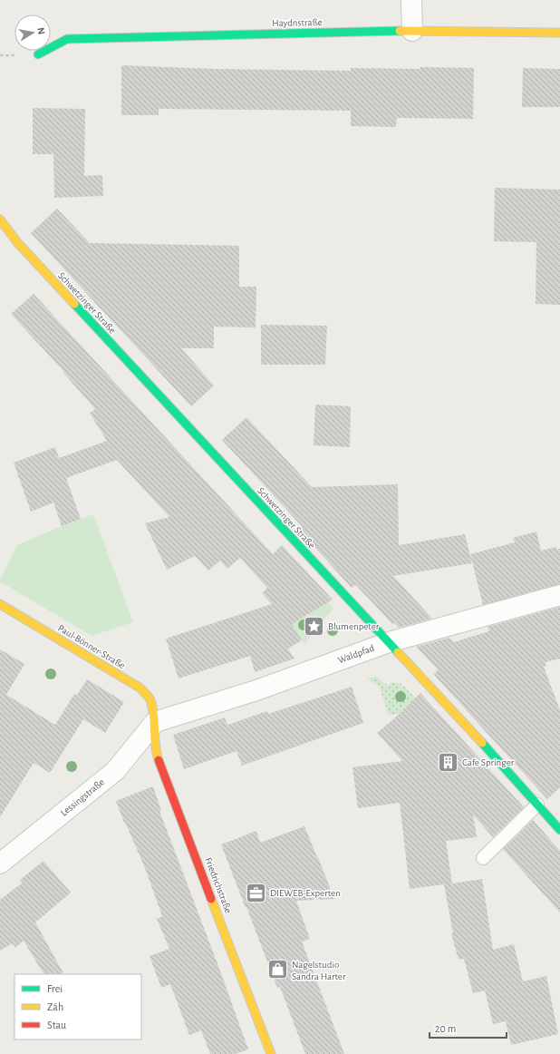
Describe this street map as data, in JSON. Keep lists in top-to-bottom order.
{
  "streets": {
    "street": [
      "Haydnstraße",
      "Schwetzinger Straße",
      "Paul-Bönner-Straße",
      "Waldpfad",
      "Lessingstraße",
      "Friedrichstraße"
    ]
  },
  "crossings": [
    ["Schwetzinger Straße", "Waldpfad"],
    ["Paul-Bönner-Straße", "Waldpfad"],
    ["Paul-Bönner-Straße", "Lessingstraße"],
    ["Paul-Bönner-Straße", "Friedrichstraße"],
    ["Waldpfad", "Lessingstraße"],
    ["Waldpfad", "Friedrichstraße"],
    ["Lessingstraße", "Friedrichstraße"]
  ],
  "places": {
    "place": ["Blumenpeter"],
    "building": ["Cafe Springer"],
    "office": ["DIEWEB-Experten"],
    "shop": ["Nagelstudio Sandra Harter"]
  },
  "legend": ["Frei", "Zäh", "Stau"],
  "scale_bar": "20 m",
  "north": "right"
}
